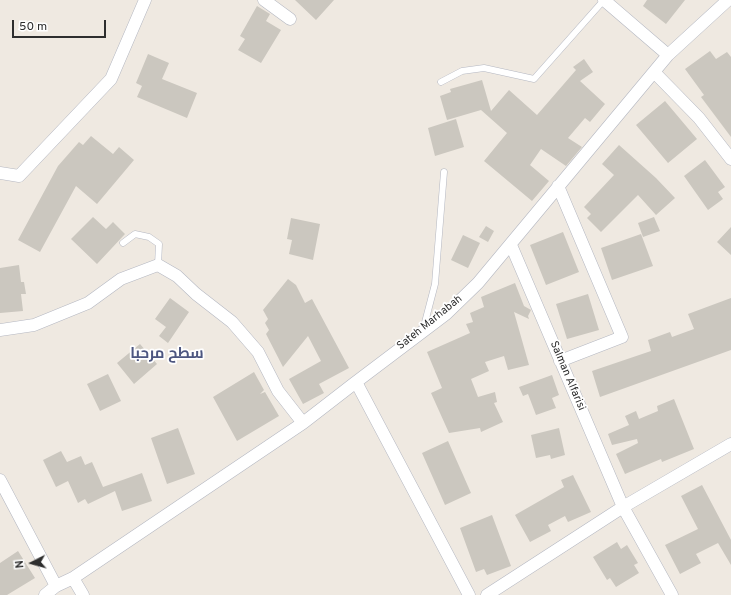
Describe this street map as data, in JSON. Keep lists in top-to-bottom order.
{
  "streets": {
    "street": ["Sateh Marhabah", "Salman Alfarisi"]
  },
  "crossings": [
    ["Sateh Marhabah", "Salman Alfarisi"]
  ],
  "districts": ["سطح مرحبا"],
  "scale_bar": "50 m",
  "north": "left"
}
